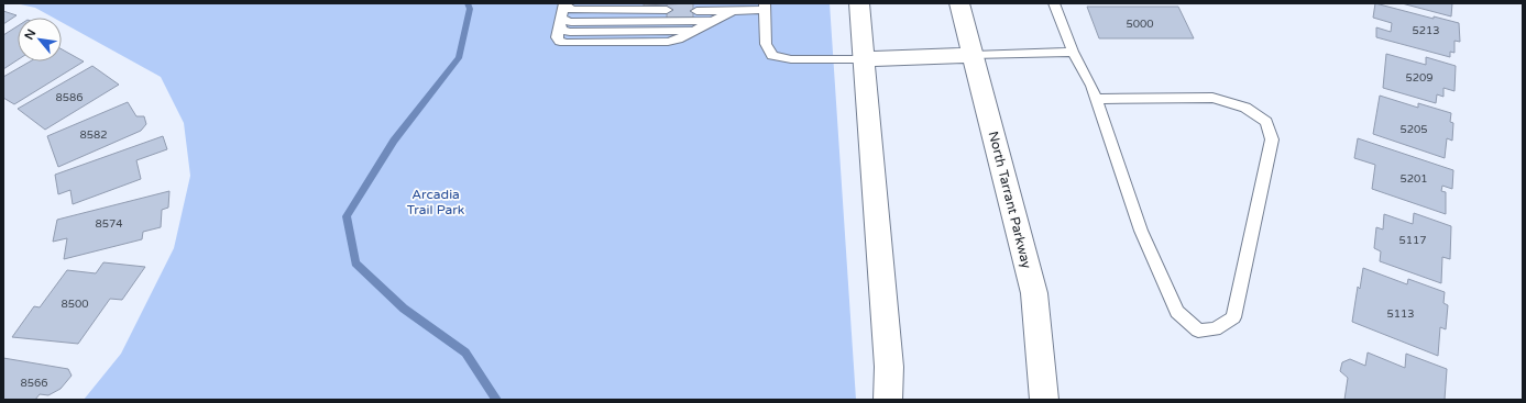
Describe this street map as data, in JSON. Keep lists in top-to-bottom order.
{
  "streets": {
    "main road": ["North Tarrant Parkway"]
  },
  "parks": ["Arcadia Trail Park"],
  "house_numbers": [
    "5000",
    "5213",
    "5209",
    "8586",
    "5205",
    "8582",
    "5201",
    "8574",
    "5117",
    "8500",
    "5113",
    "8566"
  ],
  "north": "top left"
}
